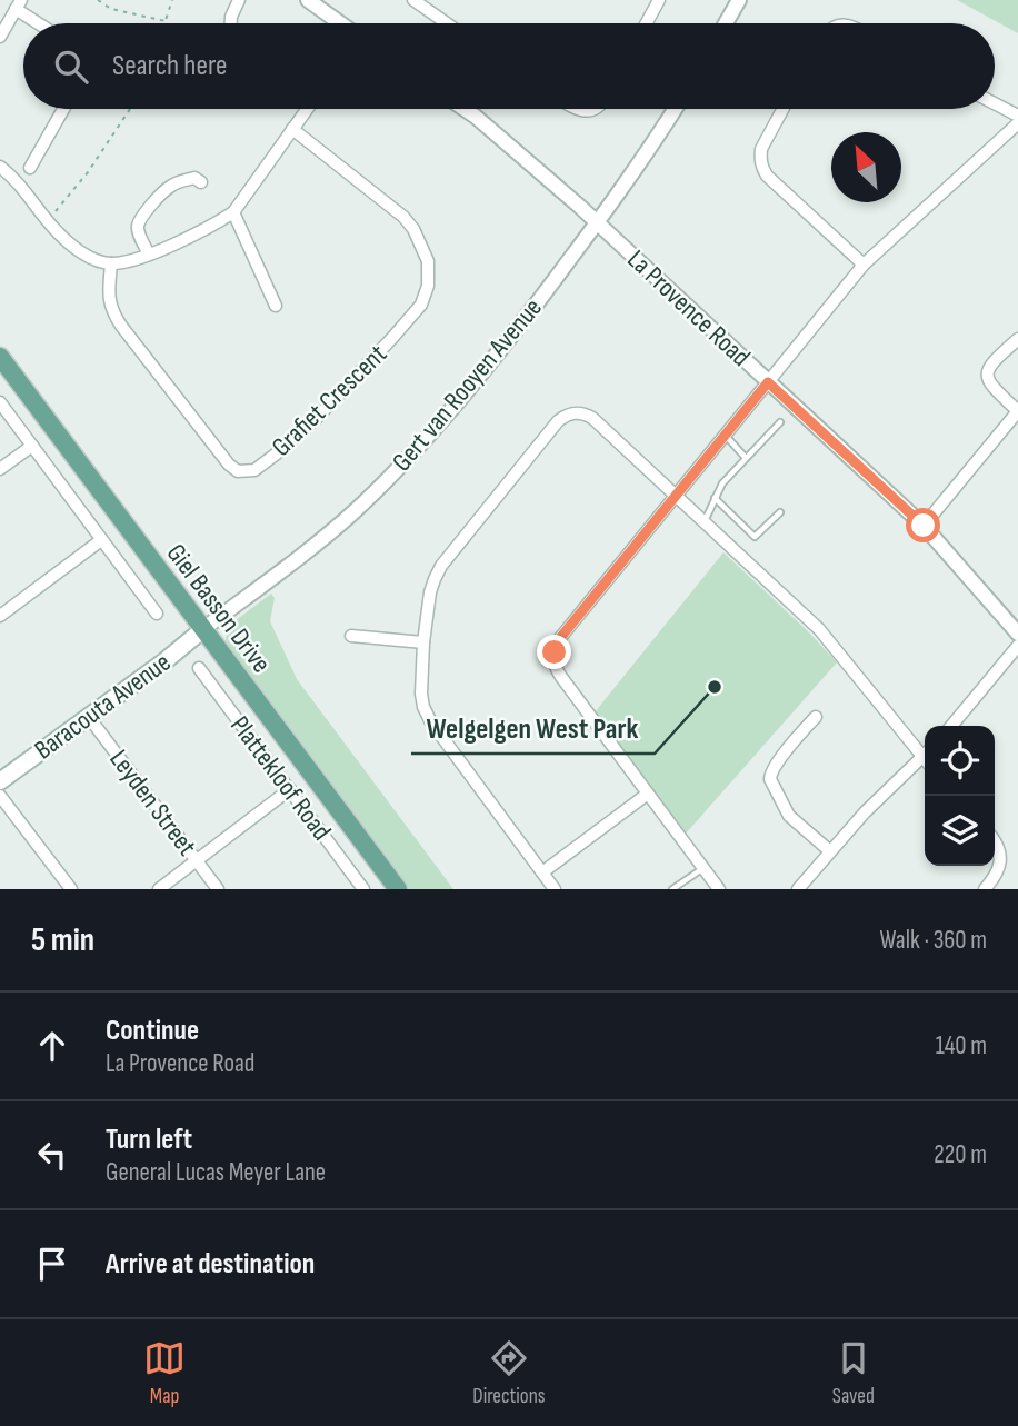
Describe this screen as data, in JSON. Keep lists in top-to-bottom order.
{
  "streets": {
    "main road": ["Giel Basson Drive", "Baracouta Avenue"],
    "street": [
      "La Provence Road",
      "Gert van Rooyen Avenue",
      "Grafiet Crescent",
      "Plattekloof Road",
      "Leyden Street"
    ]
  },
  "crossings": [
    ["La Provence Road", "Gert van Rooyen Avenue"],
    ["Gert van Rooyen Avenue", "Giel Basson Drive"],
    ["Gert van Rooyen Avenue", "Baracouta Avenue"],
    ["Giel Basson Drive", "Baracouta Avenue"],
    ["Baracouta Avenue", "Leyden Street"]
  ],
  "places": ["Welgelgen West Park"],
  "north": "top left",
  "page": {
    "search": "Search here",
    "heading": ["5 min", "Walk · 360 m"],
    "list": [
      ["Continue", "La Provence Road", "140 m"],
      ["Turn left", "General Lucas Meyer Lane", "220 m"],
      "Arrive at destination"
    ],
    "nav": ["Map", "Directions", "Saved"]
  }
}
